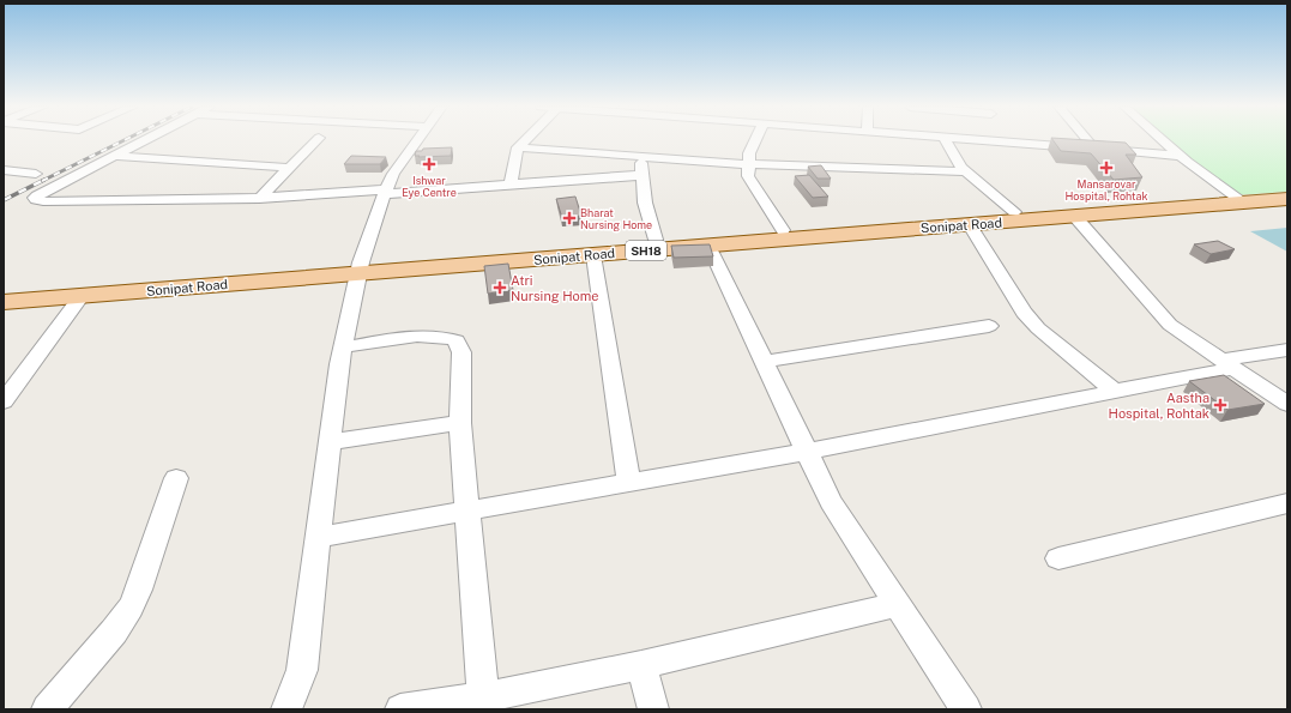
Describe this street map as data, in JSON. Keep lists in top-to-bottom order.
{
  "streets": {
    "main road": ["Sonipat Road", "SH18"]
  },
  "places": {
    "health": [
      "Ishwar Eye Centre",
      "Mansarovar Hospital, Rohtak",
      "Bharat Nursing Home",
      "Atri Nursing Home",
      "Aastha Hospital, Rohtak"
    ]
  }
}
